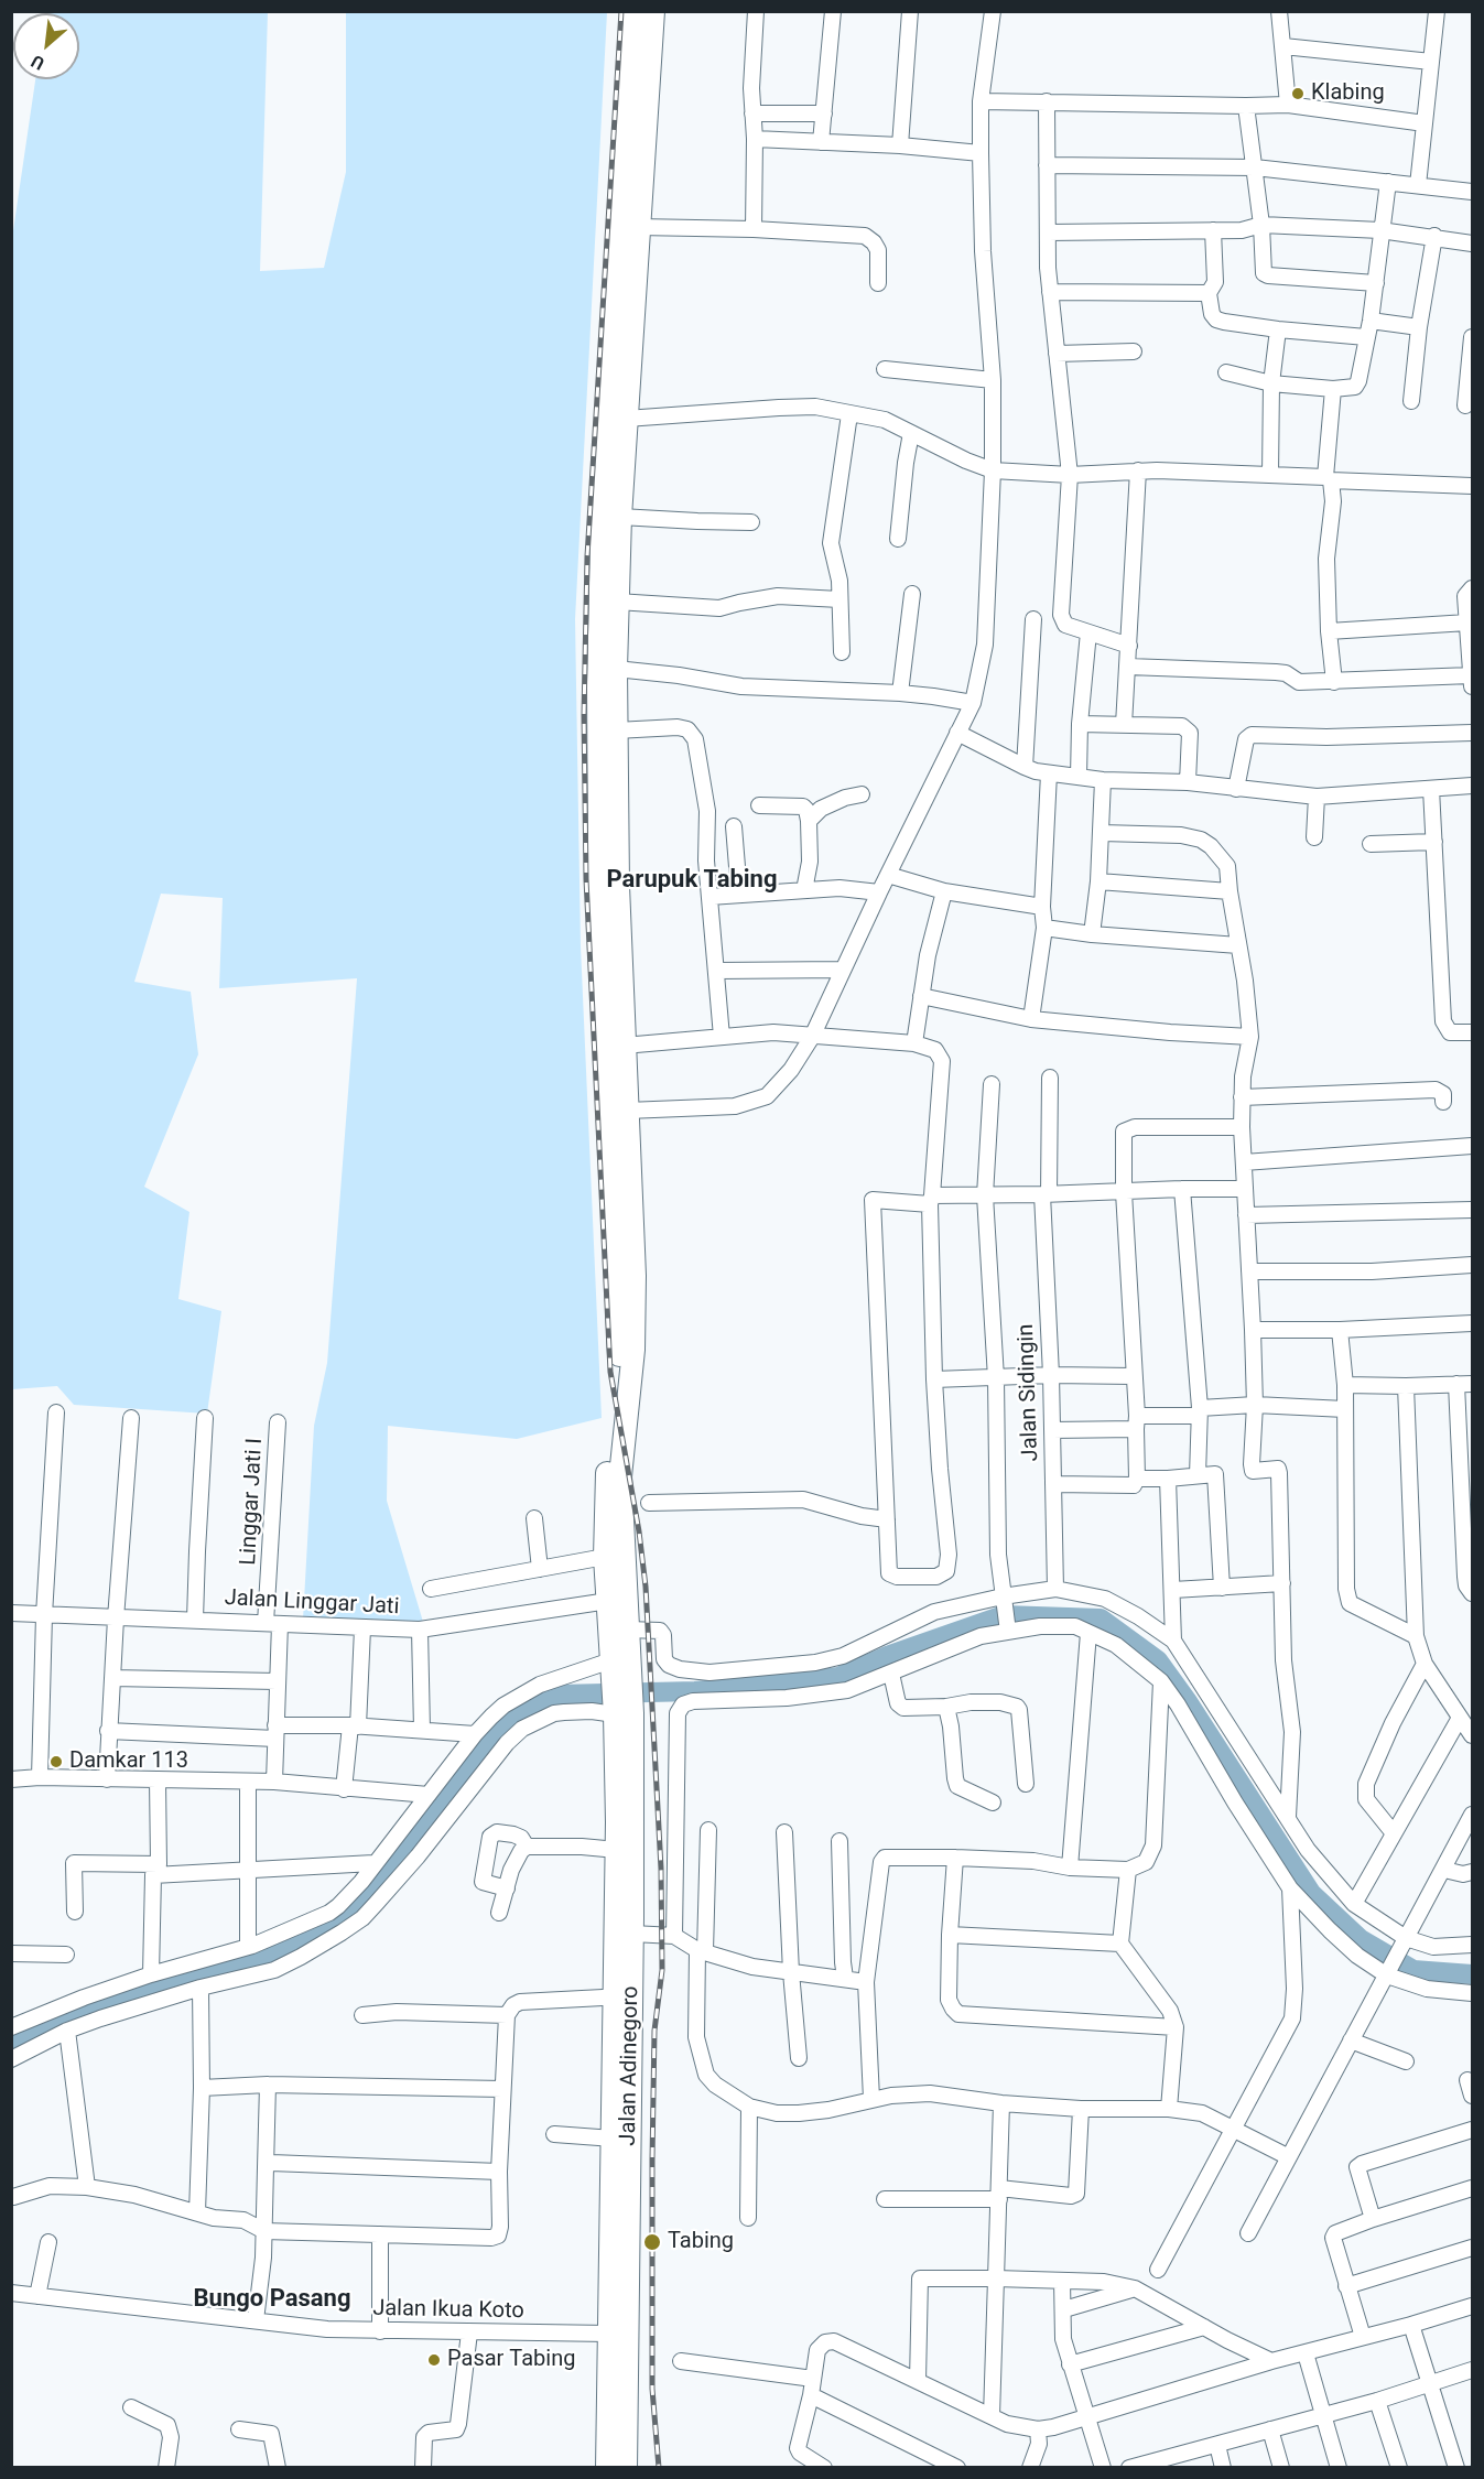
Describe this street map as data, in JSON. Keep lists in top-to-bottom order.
{
  "streets": {
    "highway": ["Jalan Adinegoro"],
    "street": [
      "Jalan Sidingin",
      "Linggar Jati I",
      "Jalan Linggar Jati",
      "Jalan Ikua Koto"
    ]
  },
  "crossings": [
    ["Linggar Jati I", "Jalan Linggar Jati"],
    ["Jalan Adinegoro", "Jalan Ikua Koto"]
  ],
  "districts": ["Parupuk Tabing", "Bungo Pasang"],
  "places": [
    "Klabing",
    "Damkar 113",
    "Tabing",
    "Pasar Tabing"
  ],
  "north": "bottom left"
}
